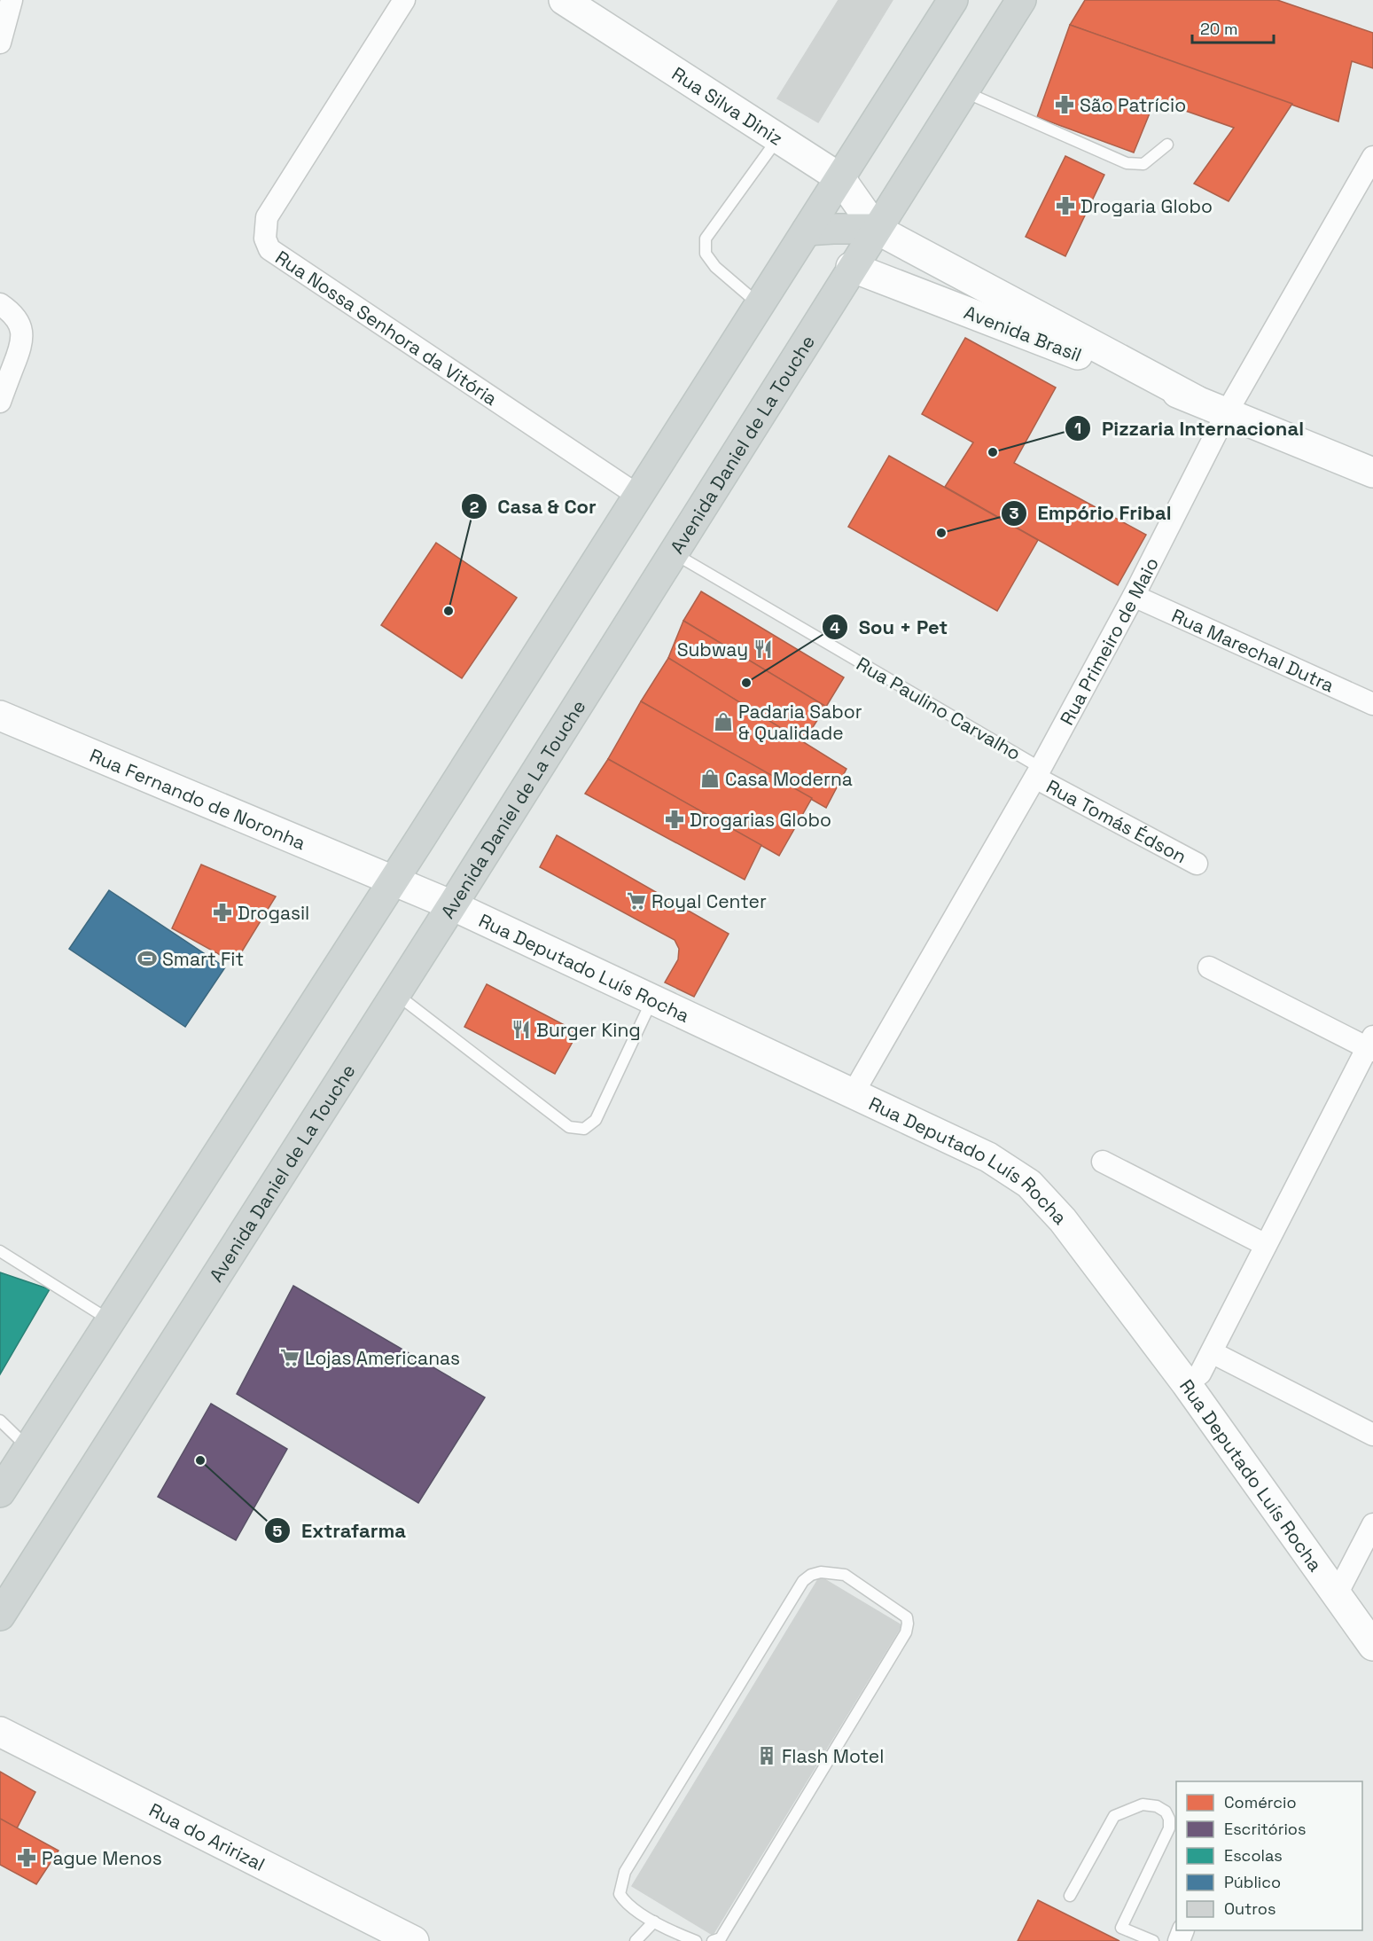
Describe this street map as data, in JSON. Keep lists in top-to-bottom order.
{
  "streets": {
    "main road": [
      "Rua Silva Diniz",
      "Avenida Brasil",
      "Avenida Daniel de La Touche",
      "Rua Fernando de Noronha",
      "Rua Deputado Luís Rocha",
      "Rua do Aririzal"
    ],
    "street": [
      "Rua Nossa Senhora da Vitória",
      "Rua Primeiro de Maio",
      "Rua Marechal Dutra",
      "Rua Tomás Édson"
    ],
    "lane": ["Rua Paulino Carvalho"]
  },
  "crossings": [
    ["Rua Silva Diniz", "Avenida Brasil"],
    ["Rua Silva Diniz", "Avenida Daniel de La Touche"],
    ["Avenida Brasil", "Avenida Daniel de La Touche"],
    ["Avenida Brasil", "Rua Primeiro de Maio"],
    ["Avenida Daniel de La Touche", "Rua Paulino Carvalho"],
    ["Avenida Daniel de La Touche", "Rua Deputado Luís Rocha"],
    ["Rua Primeiro de Maio", "Rua Marechal Dutra"],
    ["Rua Primeiro de Maio", "Rua Paulino Carvalho"],
    ["Rua Primeiro de Maio", "Rua Tomás Édson"],
    ["Rua Primeiro de Maio", "Rua Deputado Luís Rocha"],
    ["Rua Paulino Carvalho", "Rua Tomás Édson"],
    ["Rua Fernando de Noronha", "Rua Deputado Luís Rocha"]
  ],
  "places": {
    "pharmacy": [
      "São Patrício",
      "Drogaria Globo",
      "Drogarias Globo",
      "Drogasil",
      "Pague Menos"
    ],
    "other": [
      "Pizzaria Internacional",
      "Empório Fribal",
      "Casa & Cor",
      "Sou + Pet",
      "Extrafarma"
    ],
    "restaurant": ["Subway", "Burger King"],
    "shop": ["Padaria Sabor & Qualidade", "Casa Moderna"],
    "supermarket": ["Royal Center", "Lojas Americanas"],
    "sports": ["Smart Fit"],
    "building": ["Flash Motel"]
  },
  "legend": [
    "Comércio",
    "Escritórios",
    "Escolas",
    "Público",
    "Outros"
  ],
  "scale_bar": "20 m"
}
